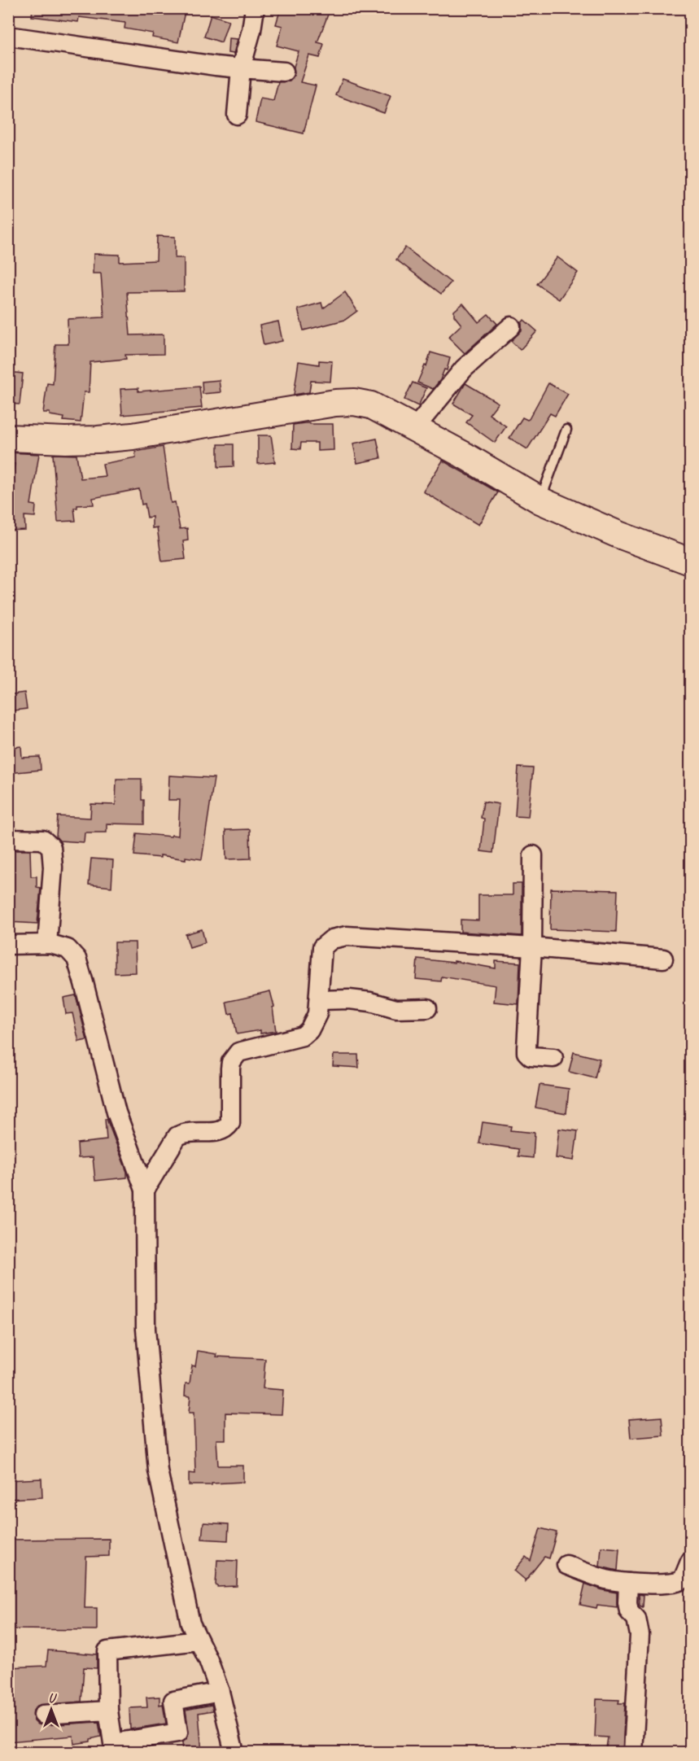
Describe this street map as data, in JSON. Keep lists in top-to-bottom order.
{
  "north": "top"
}
